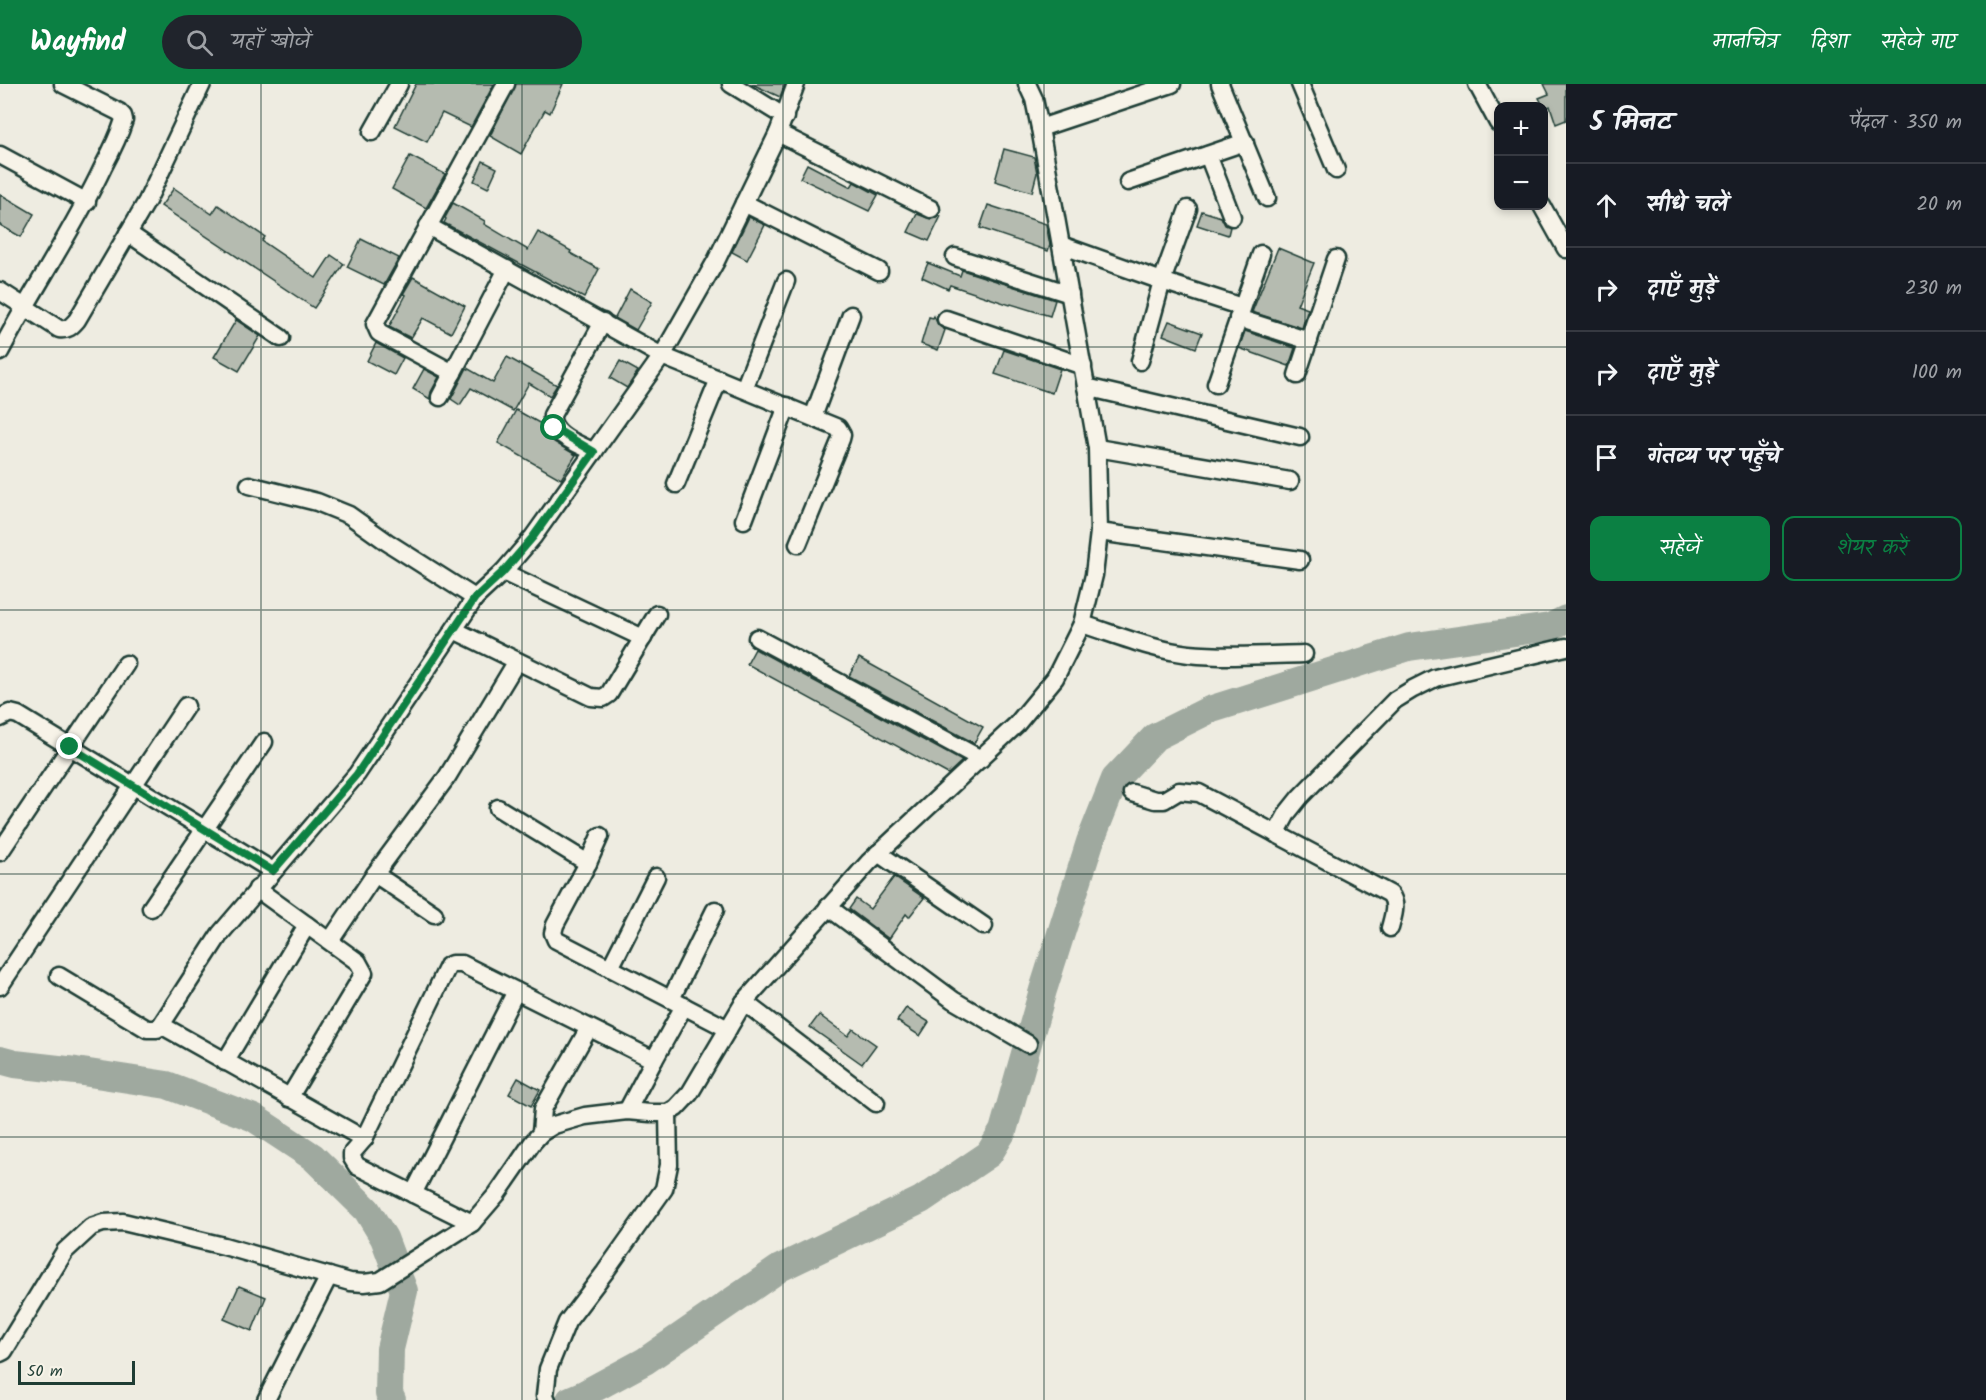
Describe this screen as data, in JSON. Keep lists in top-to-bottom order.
{
  "scale_bar": "50 m",
  "page": {
    "header": "Wayfind",
    "search": "यहाँ खोजें",
    "nav": ["मानचित्र", "दिशा", "सहेजे गए"],
    "heading": ["5 मिनट", "पैदल · 350 m"],
    "map_buttons": ["+", "−"],
    "list": [
      ["सीधे चलें", "20 m"],
      ["दाएँ मुड़ें", "230 m"],
      ["दाएँ मुड़ें", "100 m"],
      "गंतव्य पर पहुँचे"
    ],
    "buttons": ["सहेजें", "शेयर करें"],
    "scale": "50 m"
  }
}
